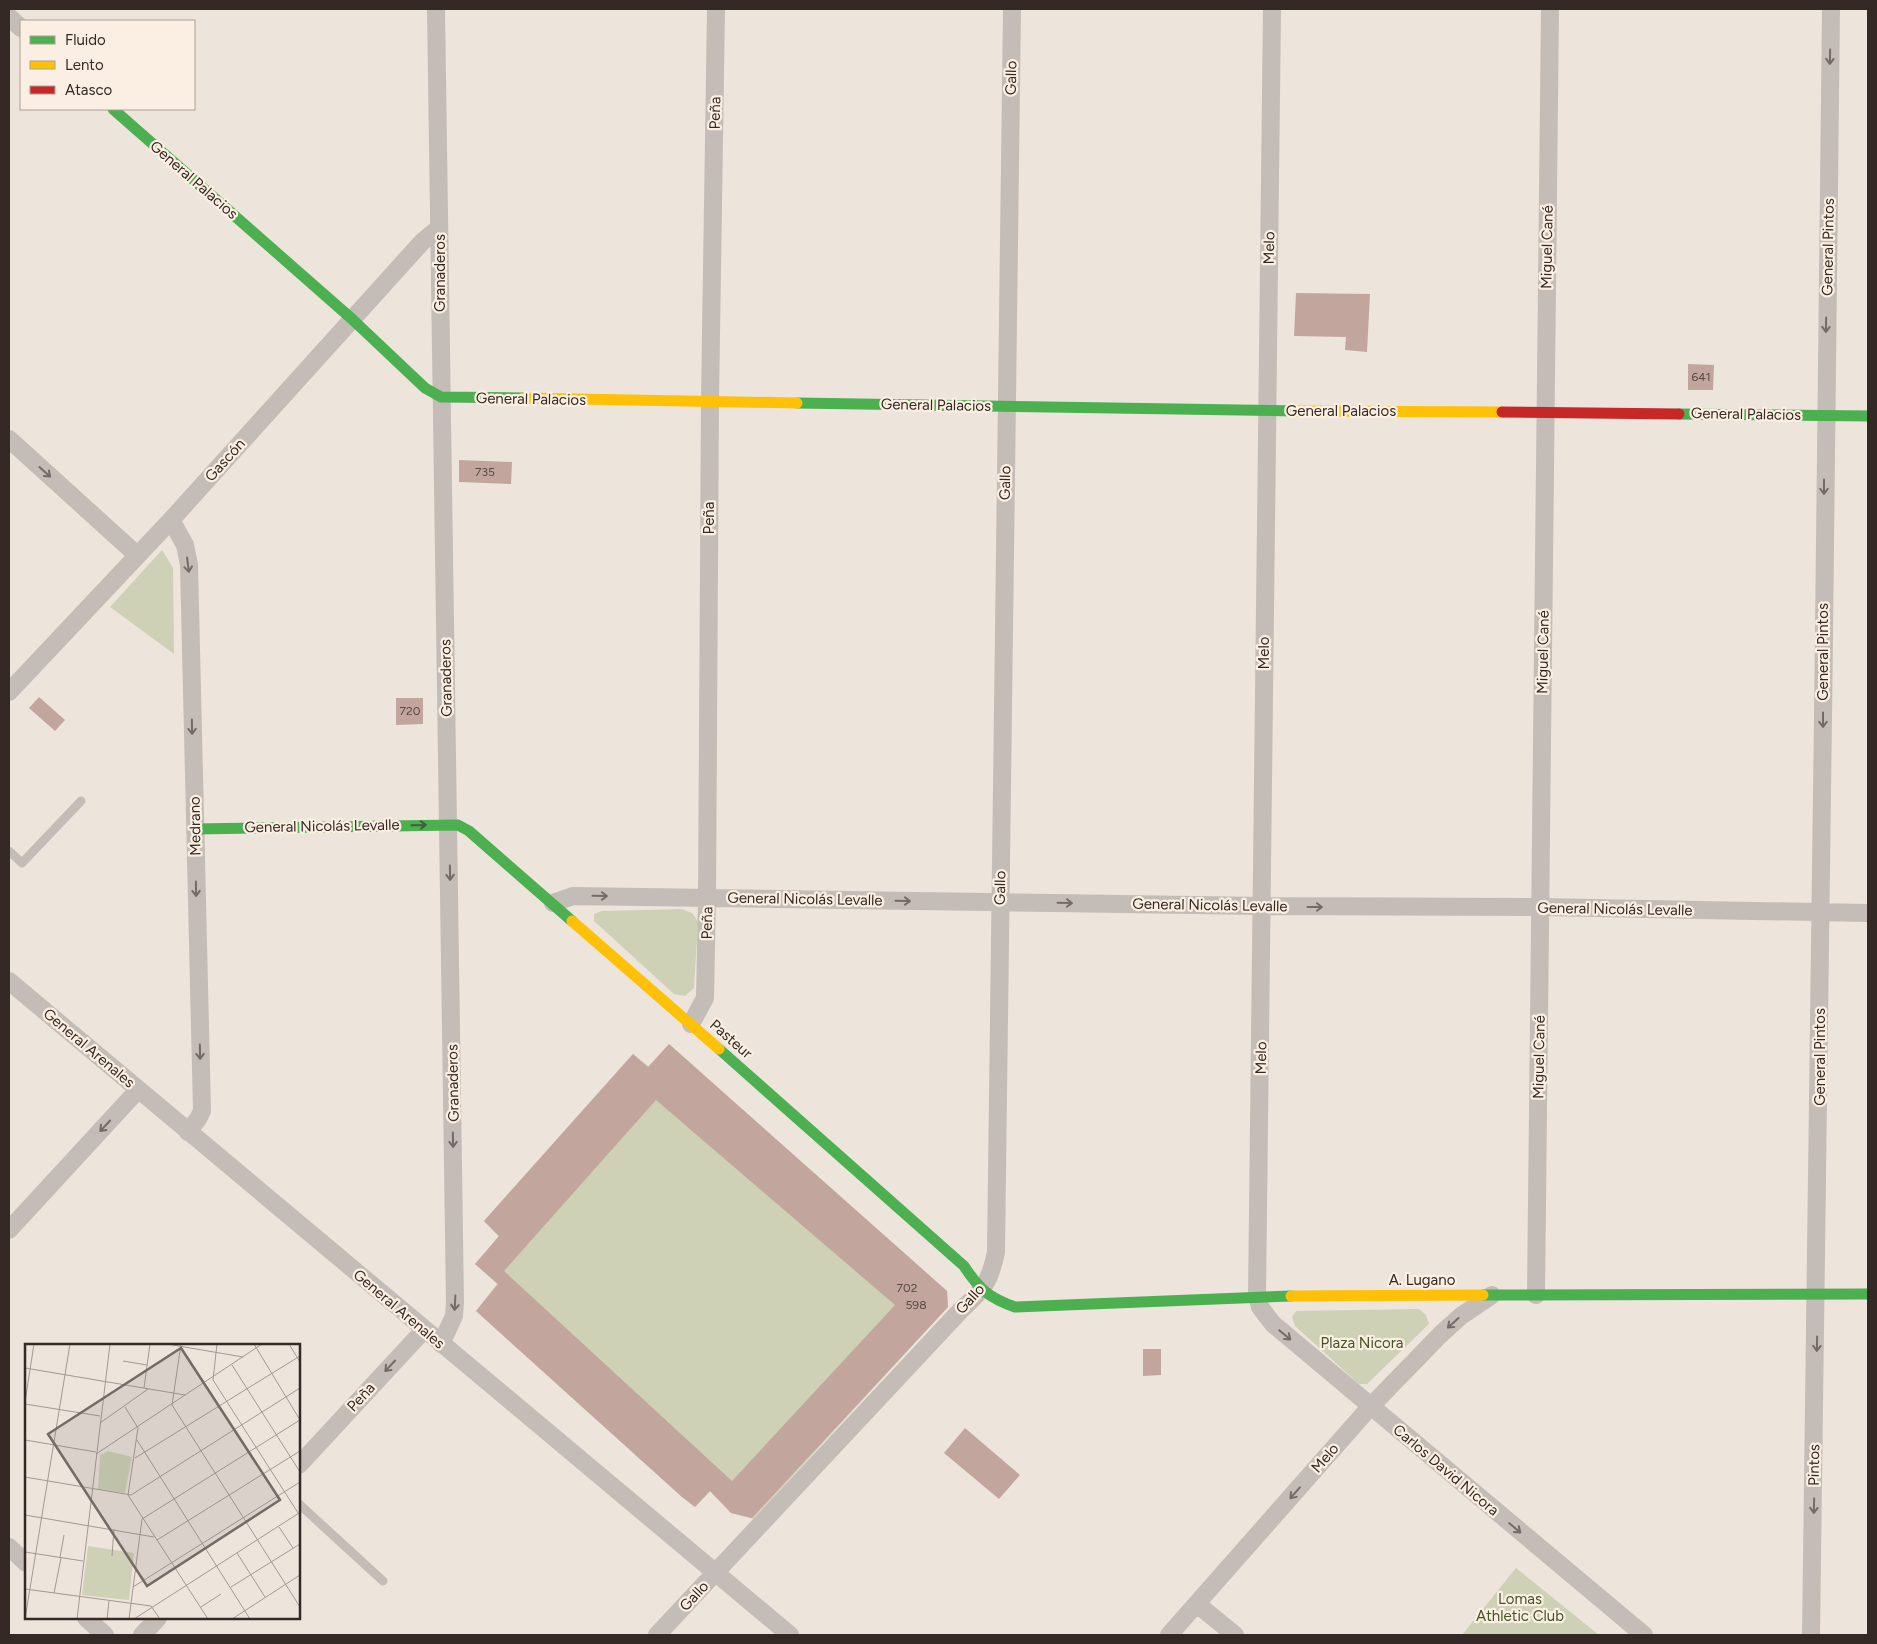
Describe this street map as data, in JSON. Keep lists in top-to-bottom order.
{
  "streets": {
    "street": [
      "Gallo",
      "Peña",
      "General Palacios",
      "Miguel Cané",
      "General Pintos",
      "Melo",
      "Granaderos",
      "Gascón",
      "Medrano",
      "General Nicolás Levalle",
      "Pasteur",
      "General Arenales",
      "A. Lugano",
      "Pintos",
      "Carlos David Nicora"
    ]
  },
  "crossings": [
    ["Gallo", "General Palacios"],
    ["Gallo", "General Nicolás Levalle"],
    ["Gallo", "Pasteur"],
    ["Gallo", "General Arenales"],
    ["Gallo", "A. Lugano"],
    ["Peña", "General Palacios"],
    ["Peña", "General Nicolás Levalle"],
    ["Peña", "Pasteur"],
    ["Peña", "General Arenales"],
    ["General Palacios", "Miguel Cané"],
    ["General Palacios", "General Pintos"],
    ["General Palacios", "Melo"],
    ["General Palacios", "Granaderos"],
    ["General Palacios", "Gascón"],
    ["Miguel Cané", "General Nicolás Levalle"],
    ["Miguel Cané", "A. Lugano"],
    ["General Pintos", "General Nicolás Levalle"],
    ["General Pintos", "A. Lugano"],
    ["General Pintos", "Pintos"],
    ["Melo", "General Nicolás Levalle"],
    ["Melo", "A. Lugano"],
    ["Melo", "Carlos David Nicora"],
    ["Granaderos", "Gascón"],
    ["Granaderos", "General Nicolás Levalle"],
    ["Granaderos", "Pasteur"],
    ["Granaderos", "General Arenales"],
    ["Gascón", "Medrano"],
    ["Medrano", "General Nicolás Levalle"],
    ["Medrano", "General Arenales"],
    ["General Nicolás Levalle", "Pasteur"],
    ["Pasteur", "A. Lugano"],
    ["A. Lugano", "Pintos"],
    ["A. Lugano", "Carlos David Nicora"]
  ],
  "one_way": [
    "General Pintos",
    "Granaderos",
    "Medrano",
    "General Nicolás Levalle",
    "Pintos",
    "Carlos David Nicora"
  ],
  "parks": ["Plaza Nicora", "Lomas Athletic Club"],
  "house_numbers": [
    "641",
    "735",
    "720",
    "702",
    "598"
  ],
  "legend": ["Fluido", "Lento", "Atasco"]
}
